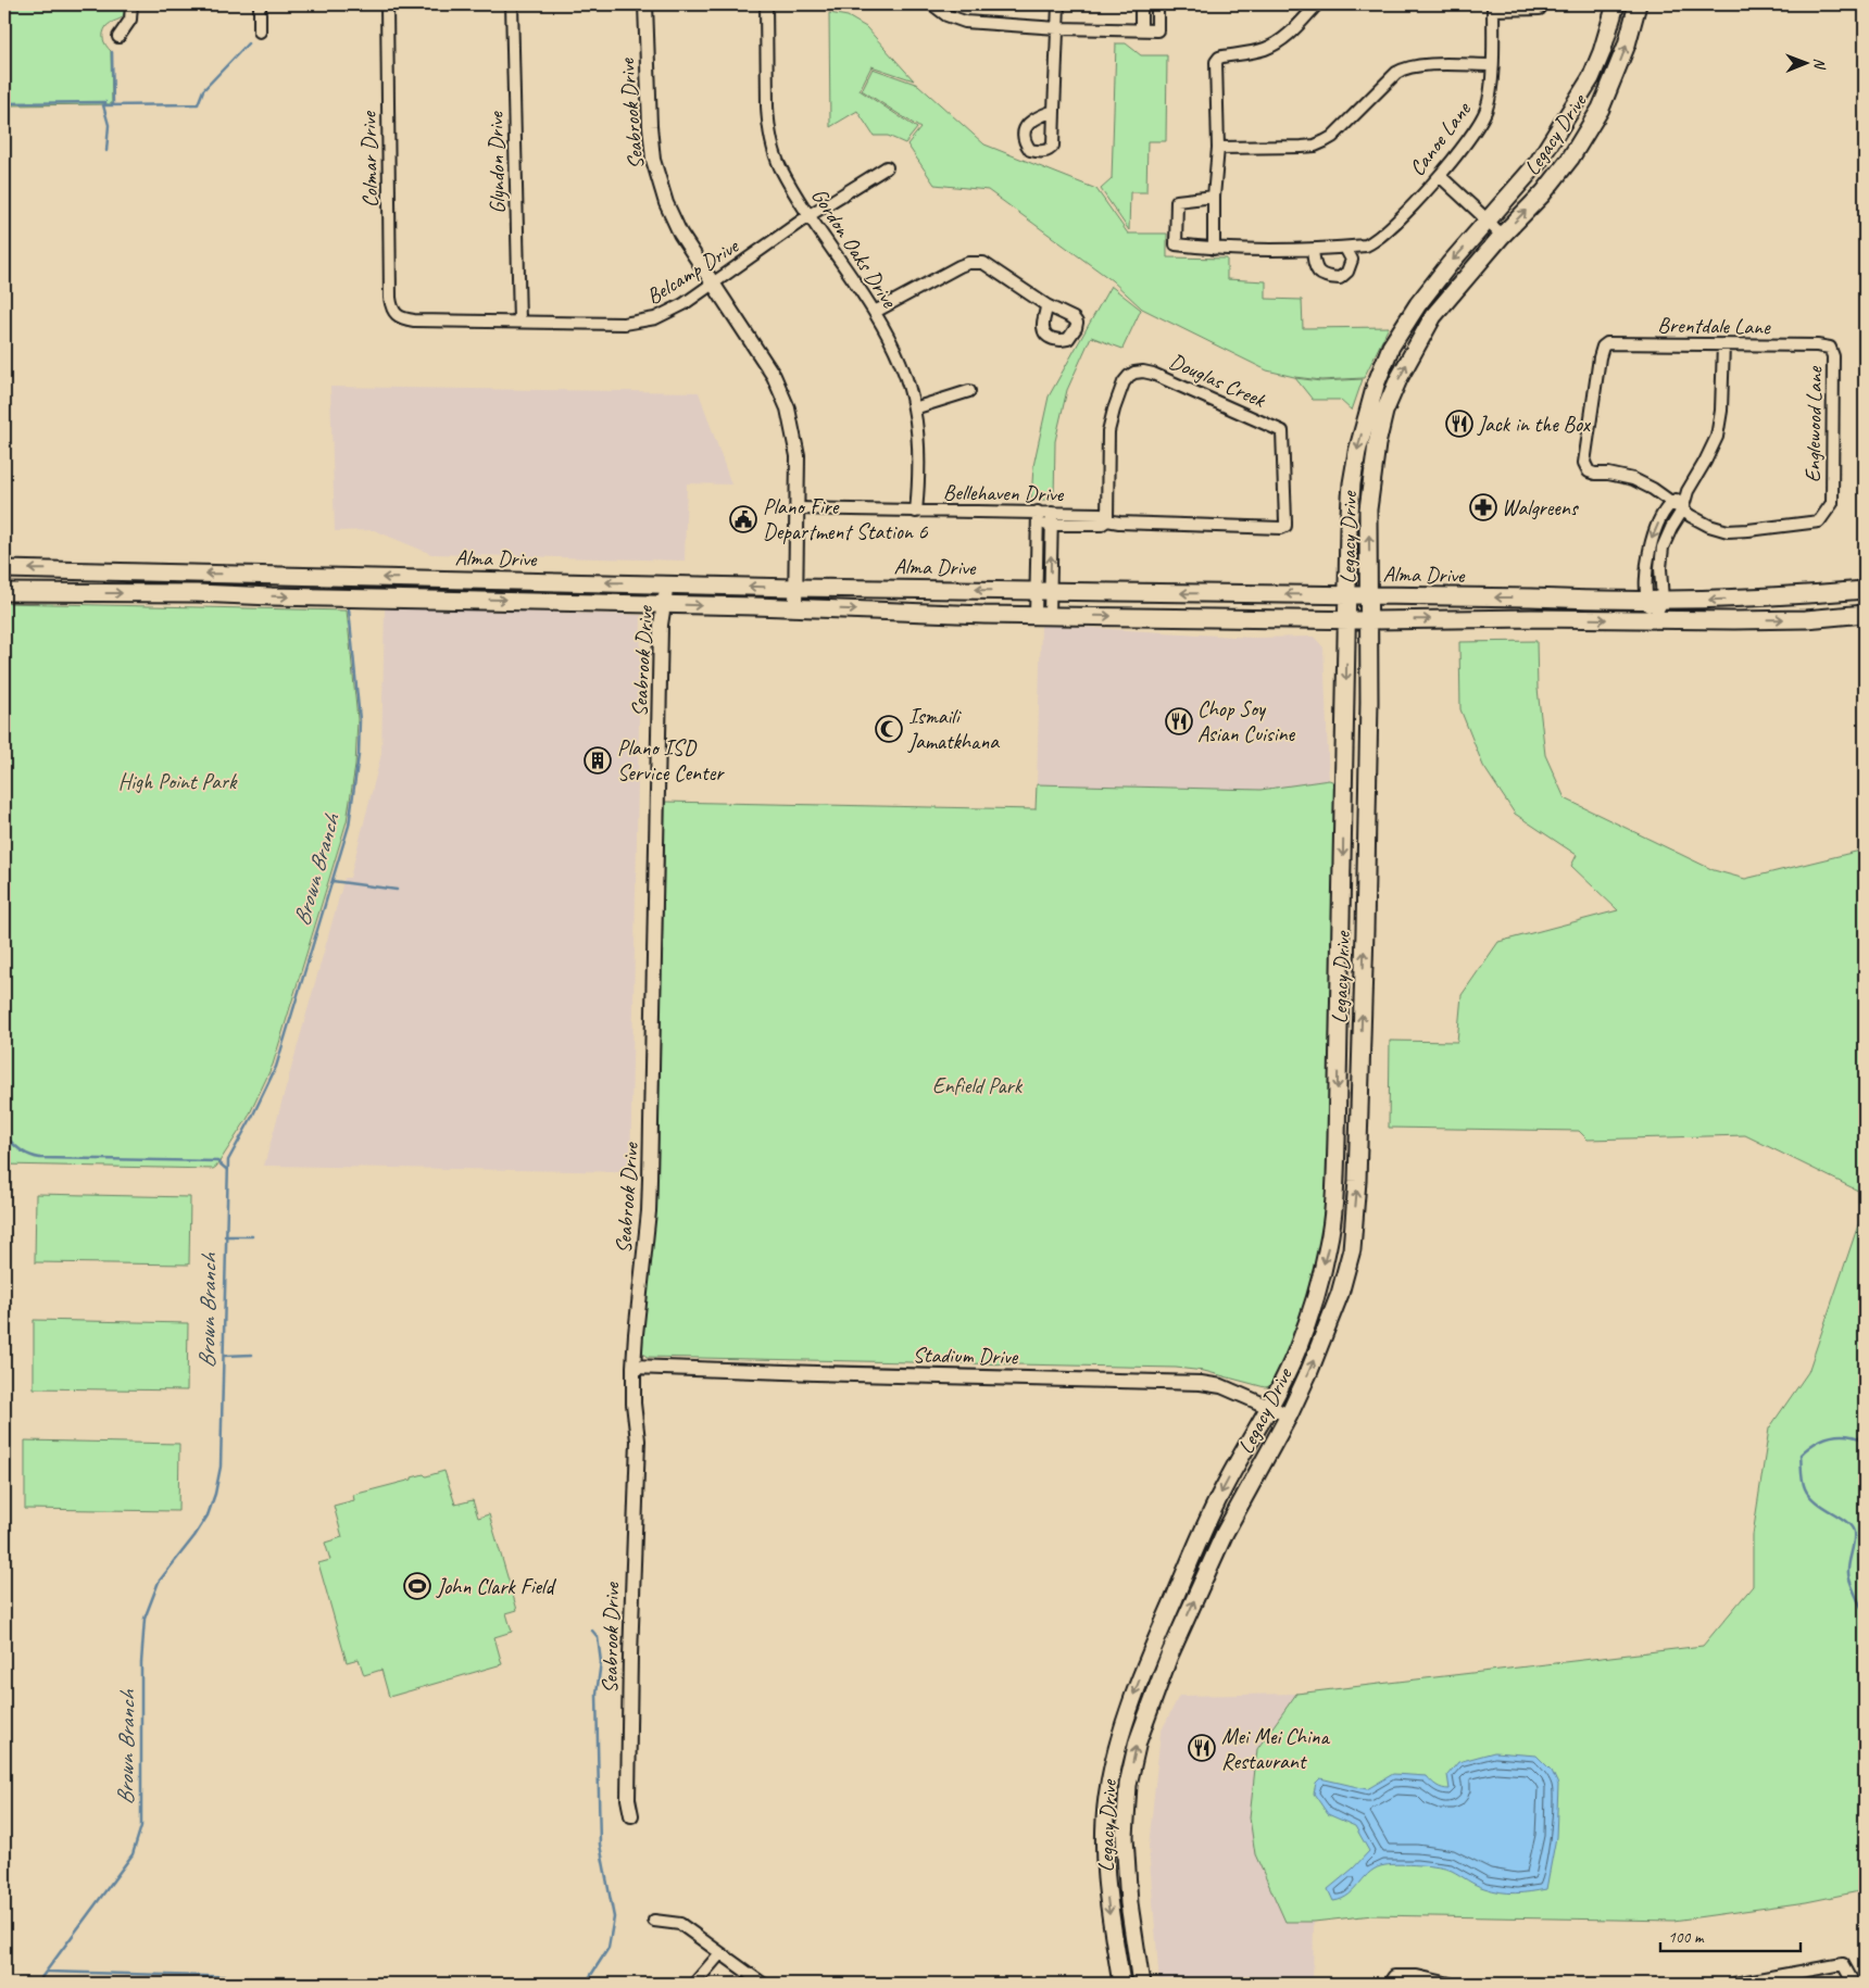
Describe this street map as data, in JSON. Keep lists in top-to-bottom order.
{
  "streets": {
    "main road": ["Legacy Drive", "Alma Drive"],
    "street": [
      "Seabrook Drive",
      "Canoe Lane",
      "Colmar Drive",
      "Glyndon Drive",
      "Gordon Oaks Drive",
      "Belcamp Drive",
      "Brentdale Lane",
      "Douglas Creek",
      "Englewood Lane",
      "Bellehaven Drive",
      "Stadium Drive"
    ]
  },
  "crossings": [
    ["Seabrook Drive", "Belcamp Drive"],
    ["Seabrook Drive", "Bellehaven Drive"],
    ["Seabrook Drive", "Alma Drive"],
    ["Seabrook Drive", "Stadium Drive"],
    ["Legacy Drive", "Alma Drive"],
    ["Legacy Drive", "Stadium Drive"],
    ["Colmar Drive", "Belcamp Drive"],
    ["Glyndon Drive", "Belcamp Drive"],
    ["Gordon Oaks Drive", "Belcamp Drive"],
    ["Gordon Oaks Drive", "Bellehaven Drive"],
    ["Brentdale Lane", "Englewood Lane"],
    ["Douglas Creek", "Bellehaven Drive"]
  ],
  "water": ["Brown Branch"],
  "parks": ["High Point Park", "Enfield Park"],
  "places": {
    "restaurant": ["Jack in the Box", "Chop Soy Asian Cuisine", "Mei Mei China Restaurant"],
    "pharmacy": ["Walgreens"],
    "public building": ["Plano Fire Department Station 6"],
    "mosque": ["Ismaili Jamatkhana"],
    "building": ["Plano ISD Service Center"],
    "sports": ["John Clark Field"]
  },
  "scale_bar": "100 m",
  "north": "right"
}
